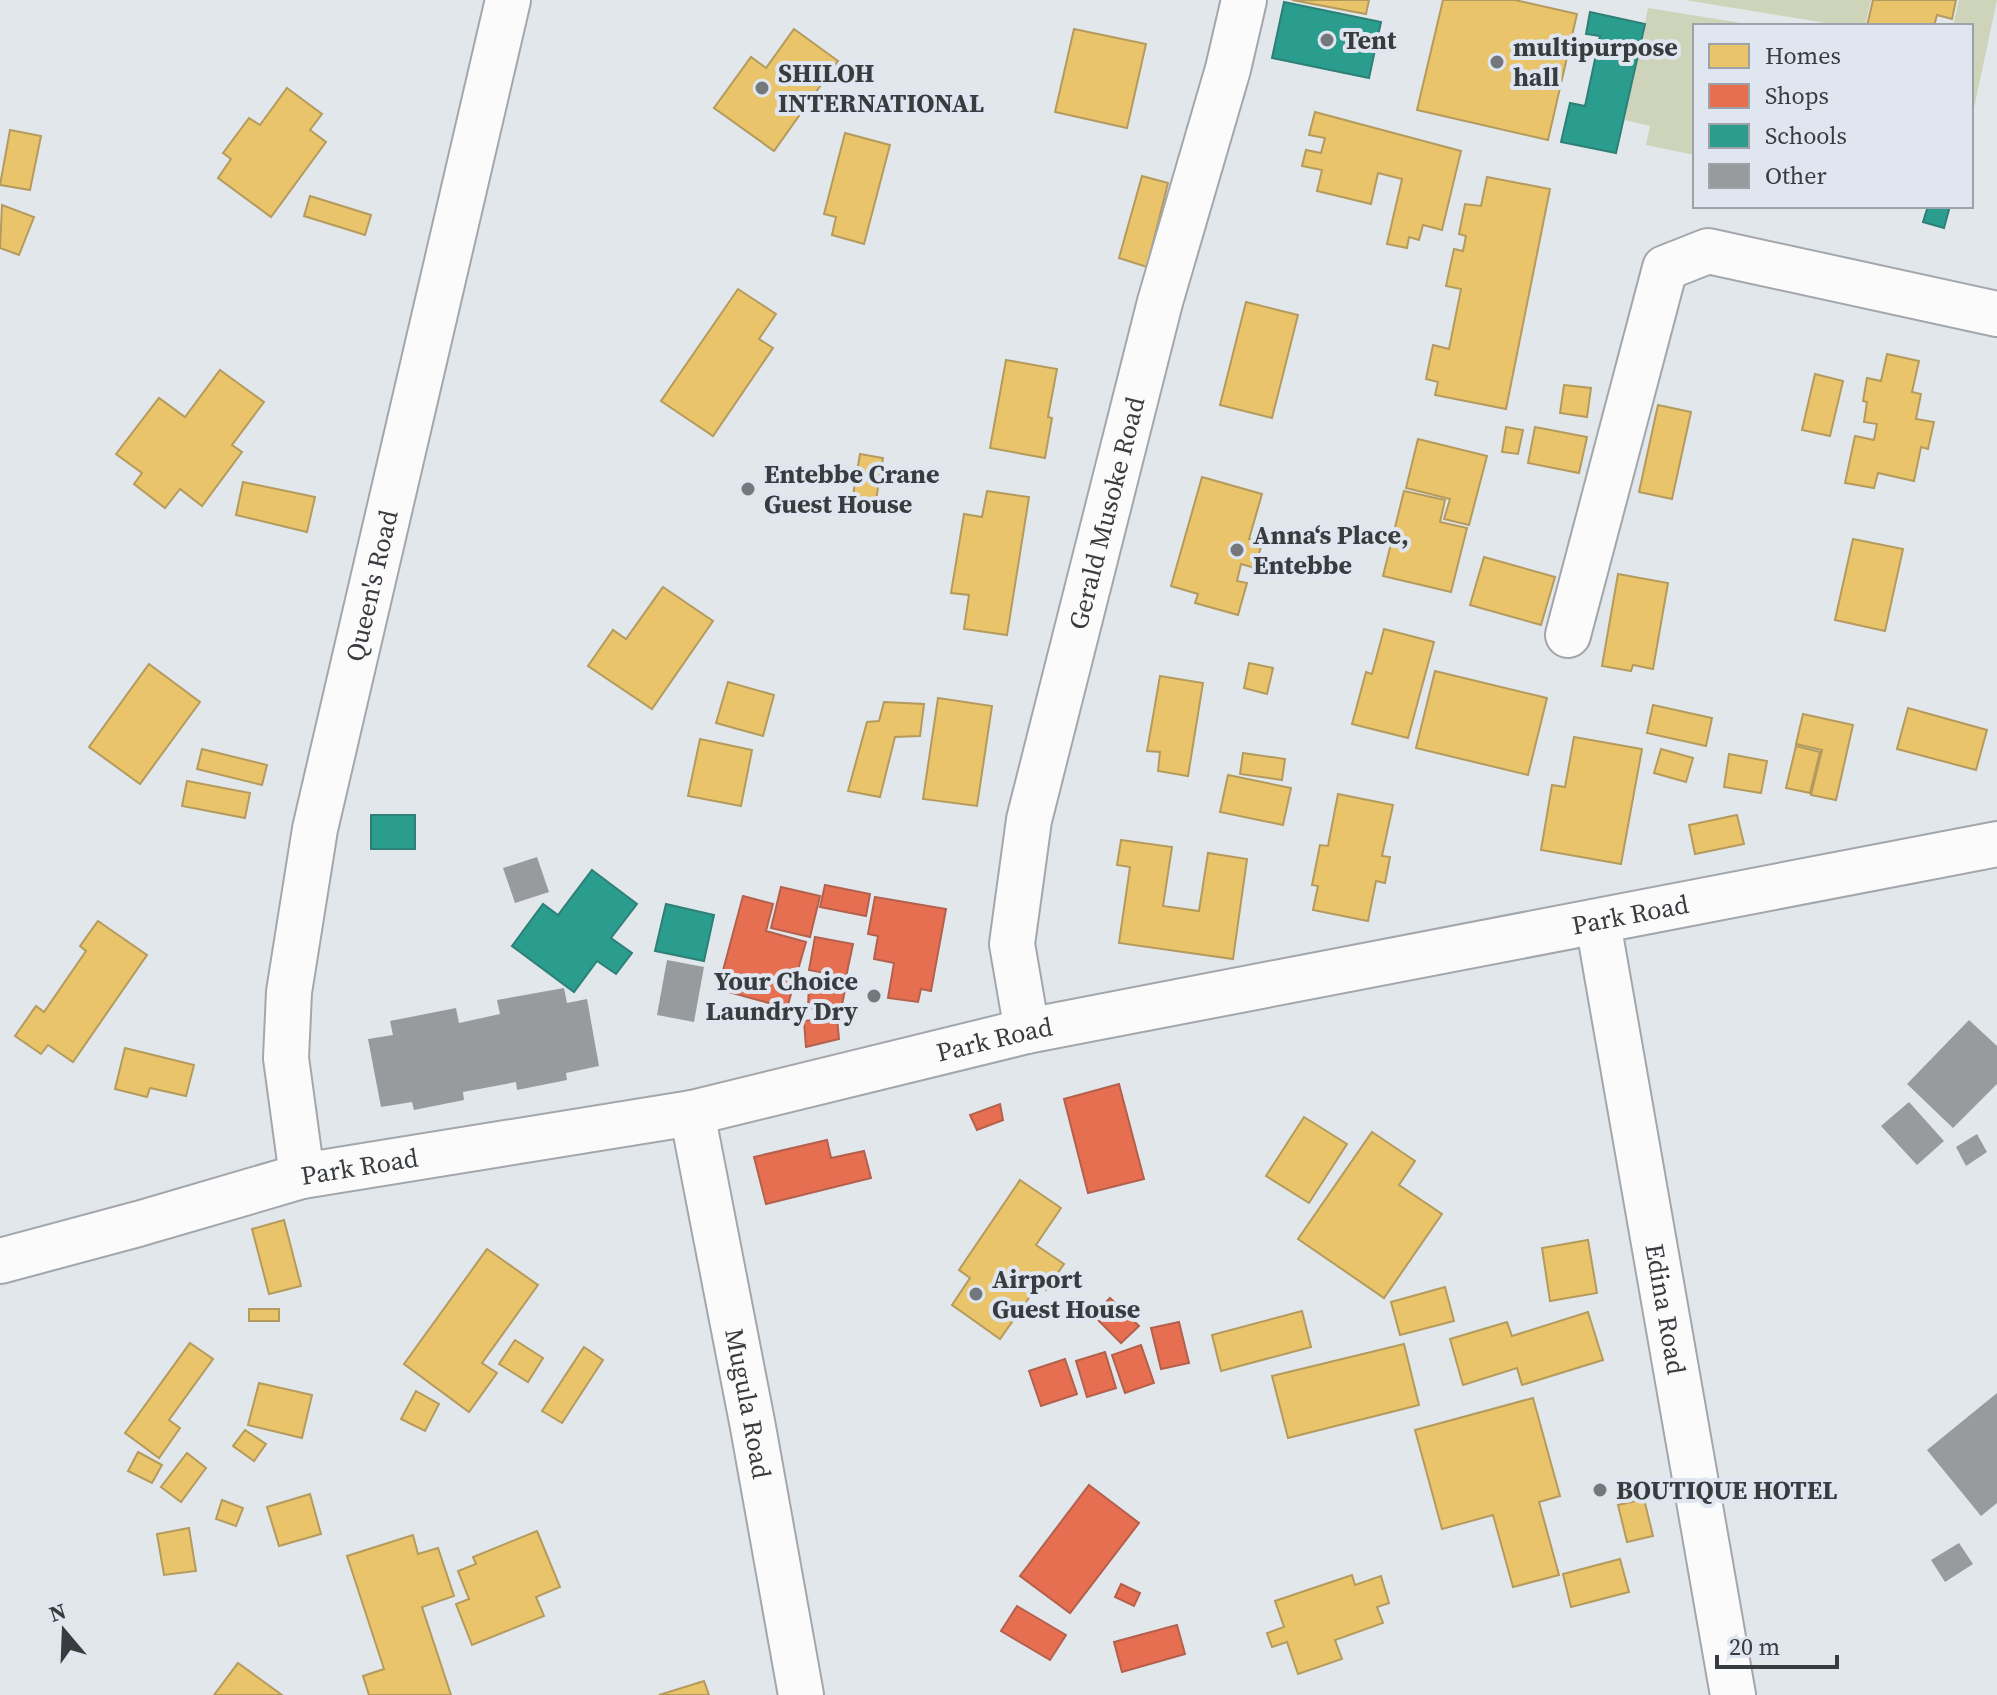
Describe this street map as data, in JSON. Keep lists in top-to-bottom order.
{
  "streets": {
    "street": [
      "Gerald Musoke Road",
      "Queen's Road",
      "Park Road",
      "Edina Road",
      "Mugula Road"
    ]
  },
  "crossings": [
    ["Gerald Musoke Road", "Park Road"],
    ["Queen's Road", "Park Road"],
    ["Park Road", "Edina Road"],
    ["Park Road", "Mugula Road"]
  ],
  "places": [
    "Tent",
    "multipurpose hall",
    "SHILOH INTERNATIONAL",
    "Entebbe Crane Guest House",
    "Anna‘s Place, Entebbe",
    "Your Choice Laundry Dry",
    "Airport Guest House",
    "BOUTIQUE HOTEL"
  ],
  "legend": [
    "Homes",
    "Shops",
    "Schools",
    "Other"
  ],
  "scale_bar": "20 m",
  "north": "top"
}
